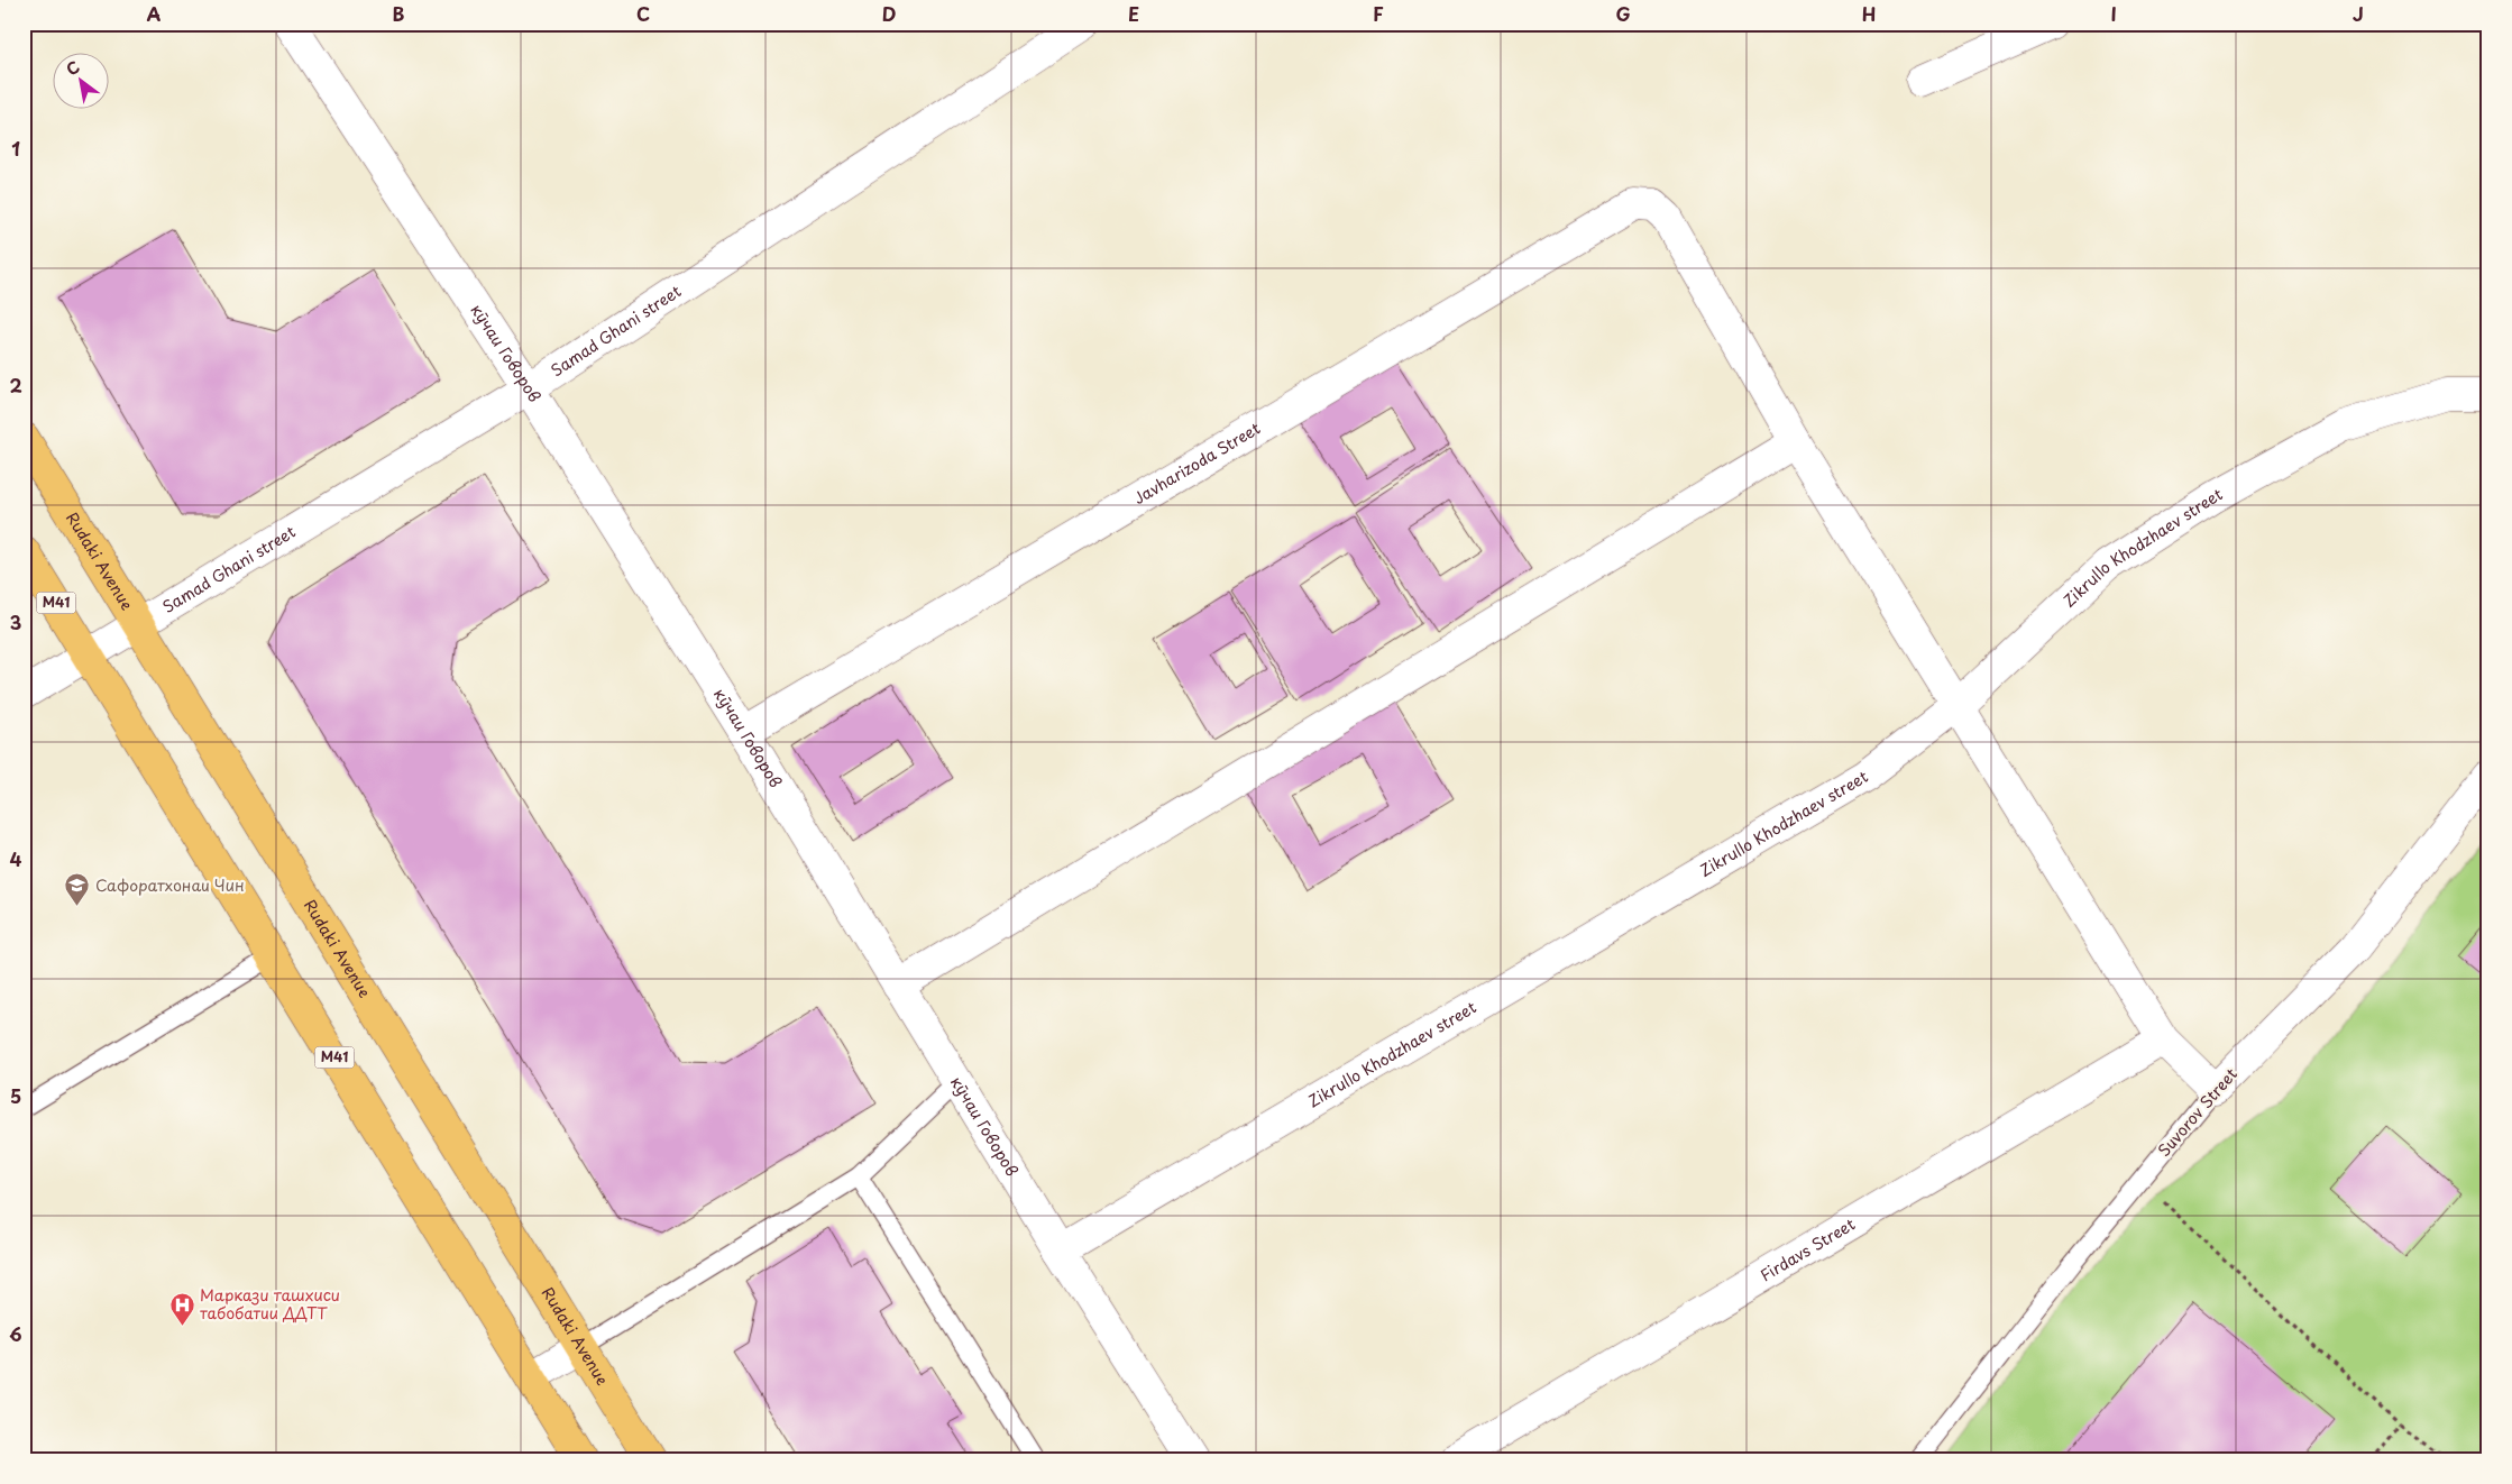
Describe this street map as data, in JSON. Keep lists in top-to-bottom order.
{
  "streets": {
    "highway": ["Rudaki Avenue", "M41"],
    "street": [
      "Samad Ghani street",
      "кӯчаи Говоров",
      "Javharizoda Street",
      "Zikrullo Khodzhaev street",
      "Suvorov Street",
      "Firdavs Street"
    ]
  },
  "crossings": [
    ["Samad Ghani street", "кӯчаи Говоров"],
    ["Samad Ghani street", "Rudaki Avenue"],
    ["Samad Ghani street", "M41"],
    ["кӯчаи Говоров", "Javharizoda Street"],
    ["кӯчаи Говоров", "Zikrullo Khodzhaev street"]
  ],
  "places": {
    "school or university": ["Сафоратхонаи Чин"],
    "hospital": ["Маркази ташхиси табобатии ДДТТ"]
  },
  "north": "top left",
  "grid": {
    "columns": [
      "A",
      "B",
      "C",
      "D",
      "E",
      "F",
      "G",
      "H",
      "I",
      "J"
    ],
    "rows": [
      "1",
      "2",
      "3",
      "4",
      "5",
      "6"
    ]
  }
}
